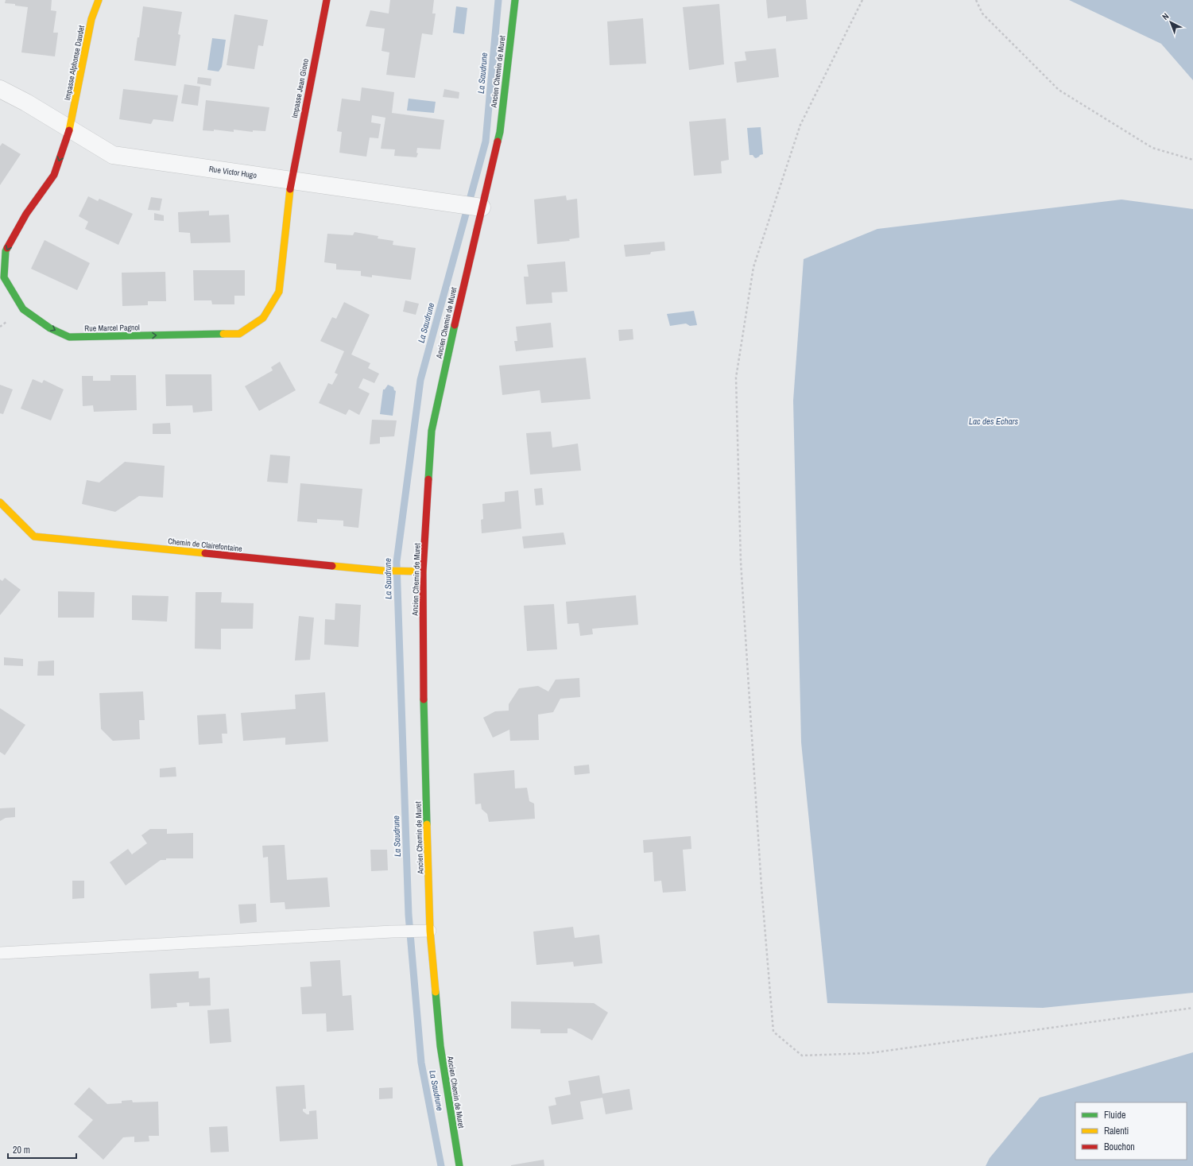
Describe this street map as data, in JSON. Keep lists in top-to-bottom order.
{
  "streets": {
    "street": [
      "Impasse Alphonse Daudet",
      "Ancien Chemin de Muret",
      "Impasse Jean Giono",
      "Rue Victor Hugo",
      "Rue Marcel Pagnol",
      "Chemin de Clairefontaine"
    ]
  },
  "crossings": [
    ["Impasse Alphonse Daudet", "Rue Victor Hugo"],
    ["Impasse Alphonse Daudet", "Rue Marcel Pagnol"],
    ["Ancien Chemin de Muret", "Rue Victor Hugo"],
    ["Ancien Chemin de Muret", "Chemin de Clairefontaine"],
    ["Impasse Jean Giono", "Rue Victor Hugo"],
    ["Impasse Jean Giono", "Rue Marcel Pagnol"],
    ["Rue Victor Hugo", "Rue Marcel Pagnol"]
  ],
  "water": ["La Saudrune", "Lac des Echars"],
  "legend": ["Fluide", "Ralenti", "Bouchon"],
  "scale_bar": "20 m",
  "north": "top left"
}
